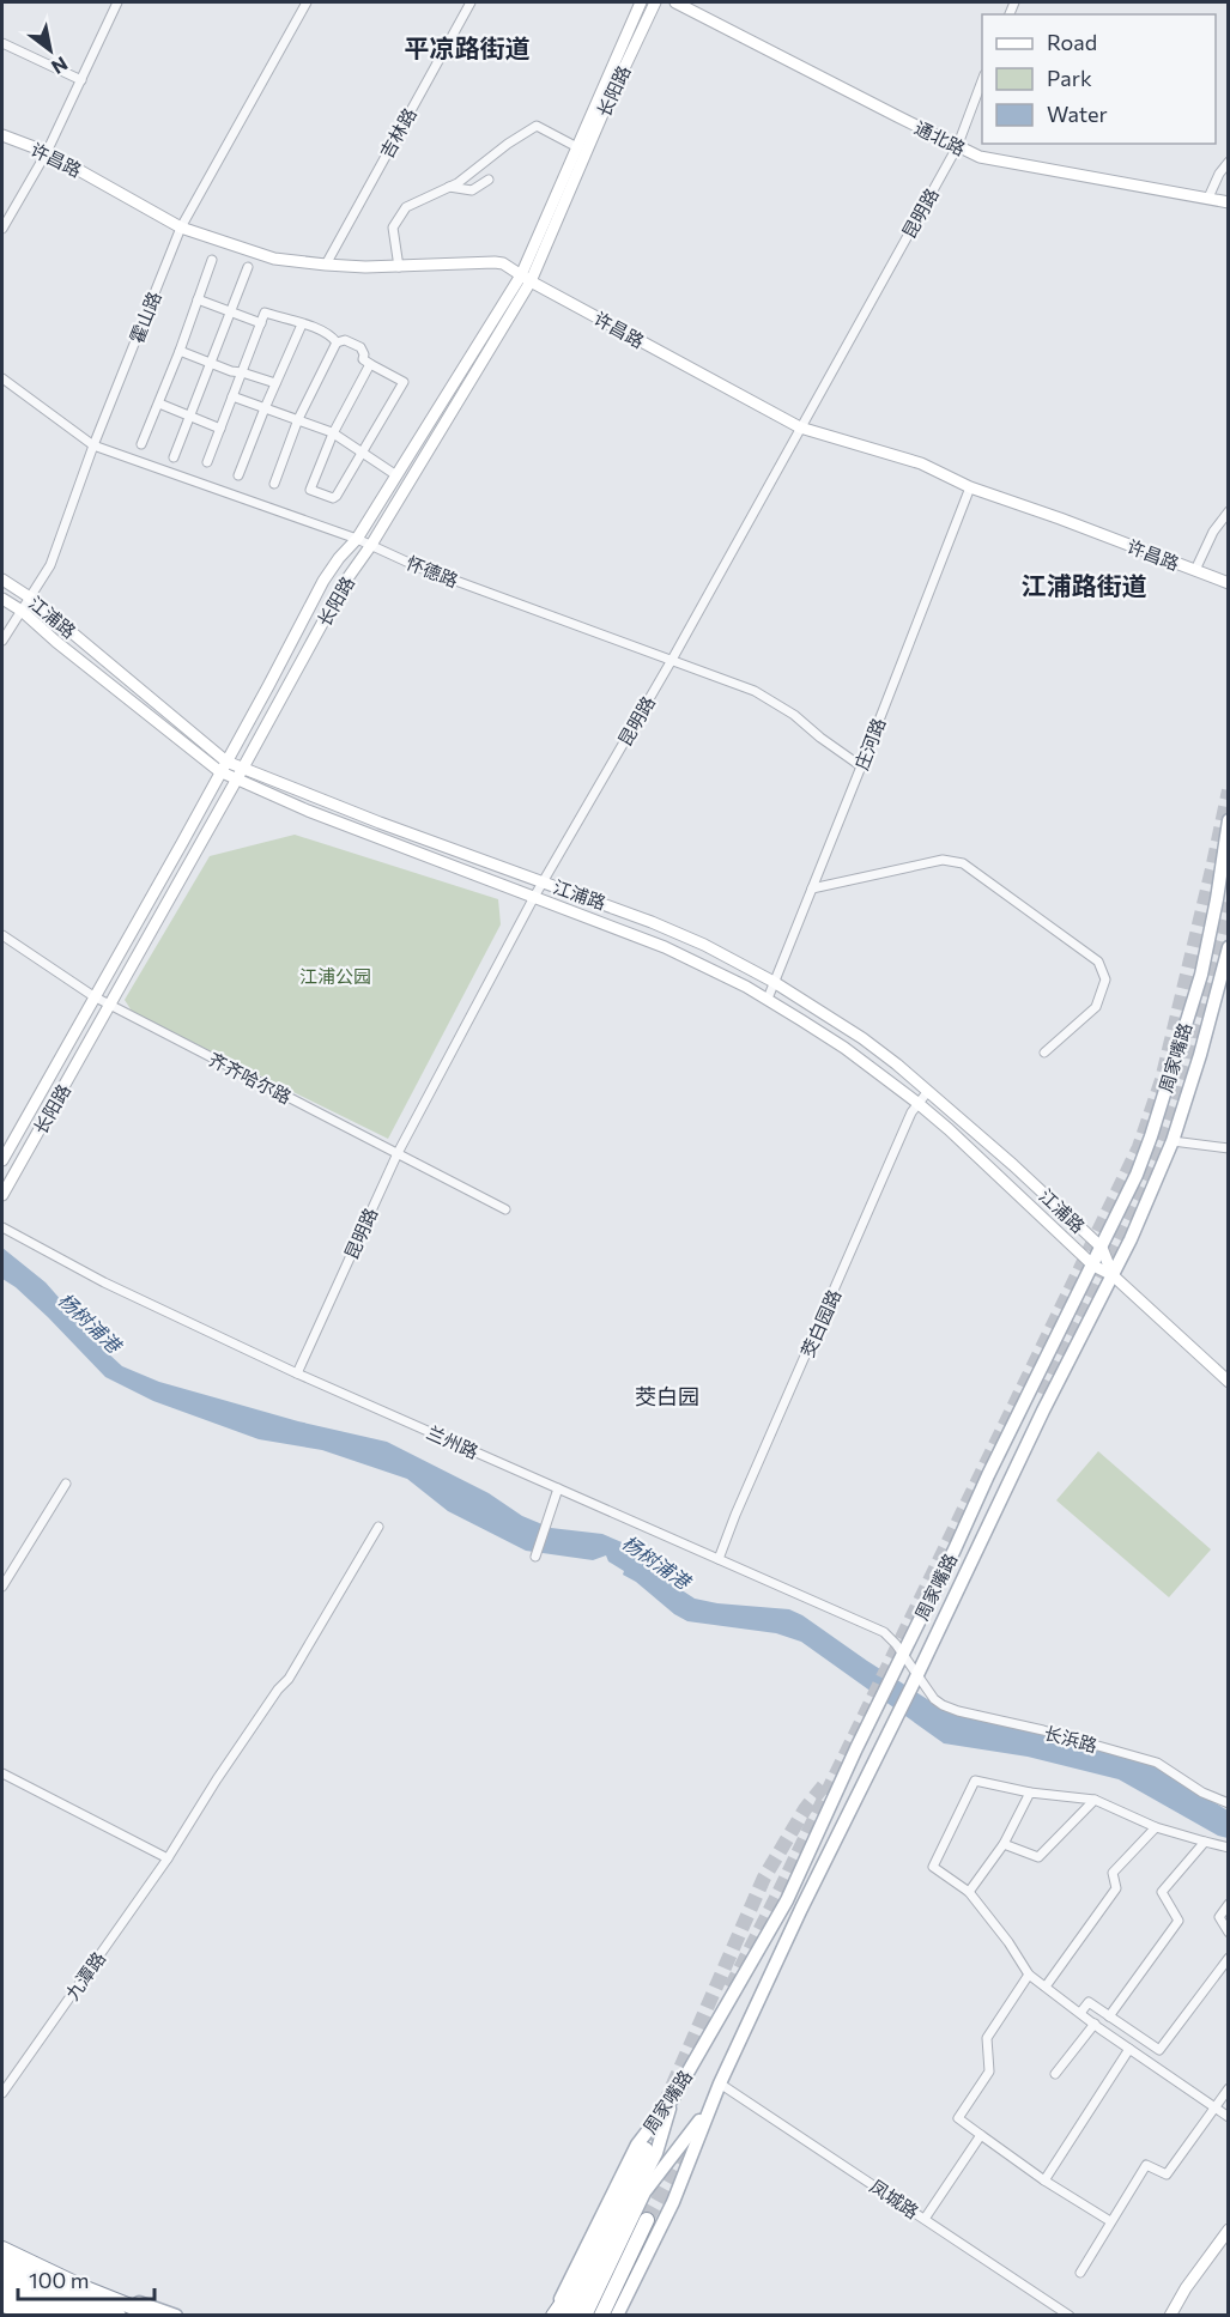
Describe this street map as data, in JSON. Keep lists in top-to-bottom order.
{
  "streets": {
    "main road": [
      "长阳路",
      "通北路",
      "许昌路",
      "江浦路",
      "周家嘴路"
    ],
    "street": [
      "吉林路",
      "昆明路",
      "霍山路",
      "怀德路",
      "庄河路",
      "齐齐哈尔路",
      "茭白园路",
      "兰州路",
      "长浜路",
      "九潭路",
      "凤城路"
    ]
  },
  "crossings": [
    ["长阳路", "许昌路"],
    ["长阳路", "怀德路"],
    ["长阳路", "江浦路"],
    ["长阳路", "齐齐哈尔路"],
    ["吉林路", "许昌路"],
    ["通北路", "昆明路"],
    ["许昌路", "昆明路"],
    ["许昌路", "霍山路"],
    ["许昌路", "庄河路"],
    ["昆明路", "怀德路"],
    ["昆明路", "江浦路"],
    ["昆明路", "齐齐哈尔路"],
    ["昆明路", "兰州路"],
    ["霍山路", "怀德路"],
    ["霍山路", "江浦路"],
    ["怀德路", "庄河路"],
    ["江浦路", "庄河路"],
    ["江浦路", "周家嘴路"],
    ["江浦路", "茭白园路"],
    ["周家嘴路", "兰州路"],
    ["周家嘴路", "长浜路"],
    ["周家嘴路", "凤城路"],
    ["茭白园路", "兰州路"],
    ["兰州路", "长浜路"]
  ],
  "districts": ["平凉路街道", "江浦路街道", "茭白园"],
  "water": ["杨树浦港"],
  "parks": ["江浦公园"],
  "legend": ["Road", "Park", "Water"],
  "scale_bar": "100 m",
  "north": "bottom right"
}
